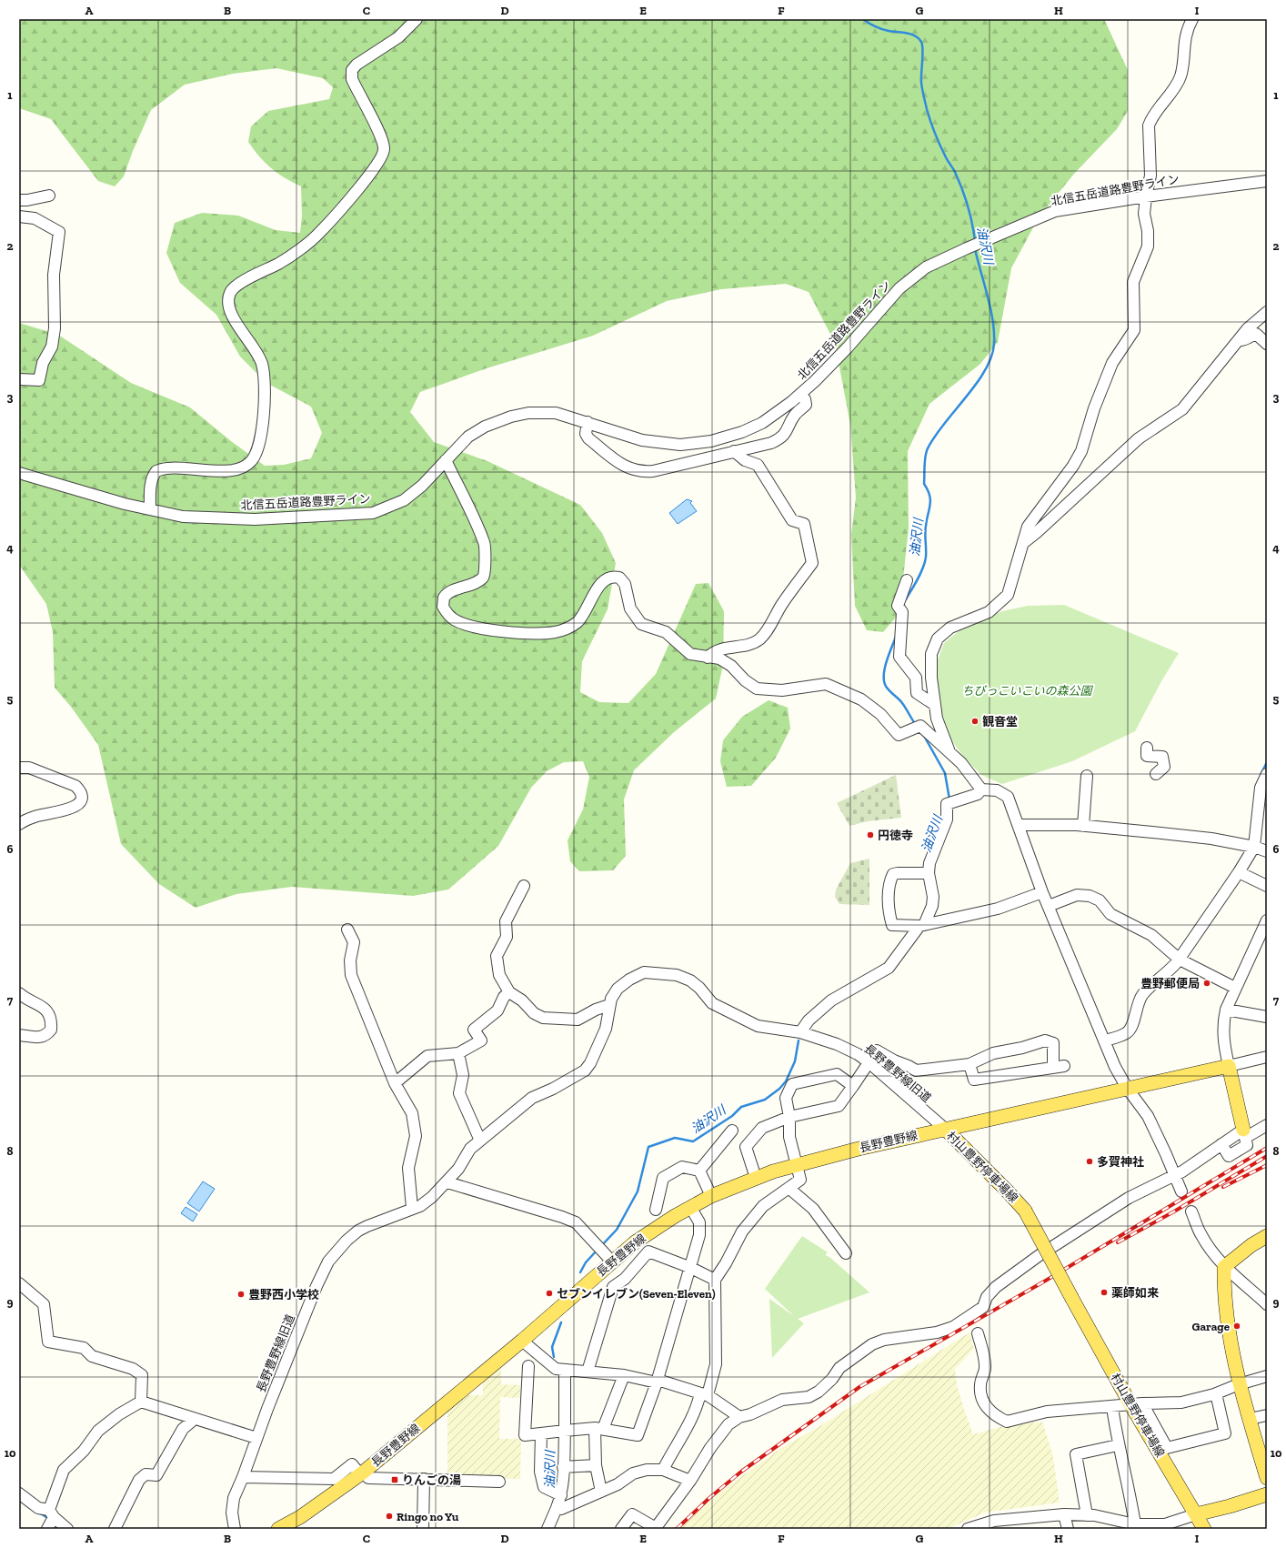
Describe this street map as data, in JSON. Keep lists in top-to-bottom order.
{
  "streets": {
    "main road": ["長野豊野線", "村山豊野停車場線"],
    "street": ["北信五岳道路豊野ライン", "長野豊野線旧道"]
  },
  "crossings": [
    ["長野豊野線旧道", "長野豊野線"],
    ["長野豊野線旧道", "村山豊野停車場線"],
    ["長野豊野線", "村山豊野停車場線"]
  ],
  "water": ["油沢川"],
  "parks": ["ちびっこいこいの森公園"],
  "places": {
    "other": [
      "観音堂",
      "円徳寺",
      "豊野郵便局",
      "多賀神社",
      "薬師如来",
      "セブンイレブン(Seven-Eleven)",
      "豊野西小学校",
      "Garage",
      "Ringo no Yu"
    ],
    "transit": ["りんごの湯"]
  },
  "grid": {
    "columns": [
      "A",
      "B",
      "C",
      "D",
      "E",
      "F",
      "G",
      "H",
      "I"
    ],
    "rows": [
      "1",
      "2",
      "3",
      "4",
      "5",
      "6",
      "7",
      "8",
      "9",
      "10"
    ]
  }
}
